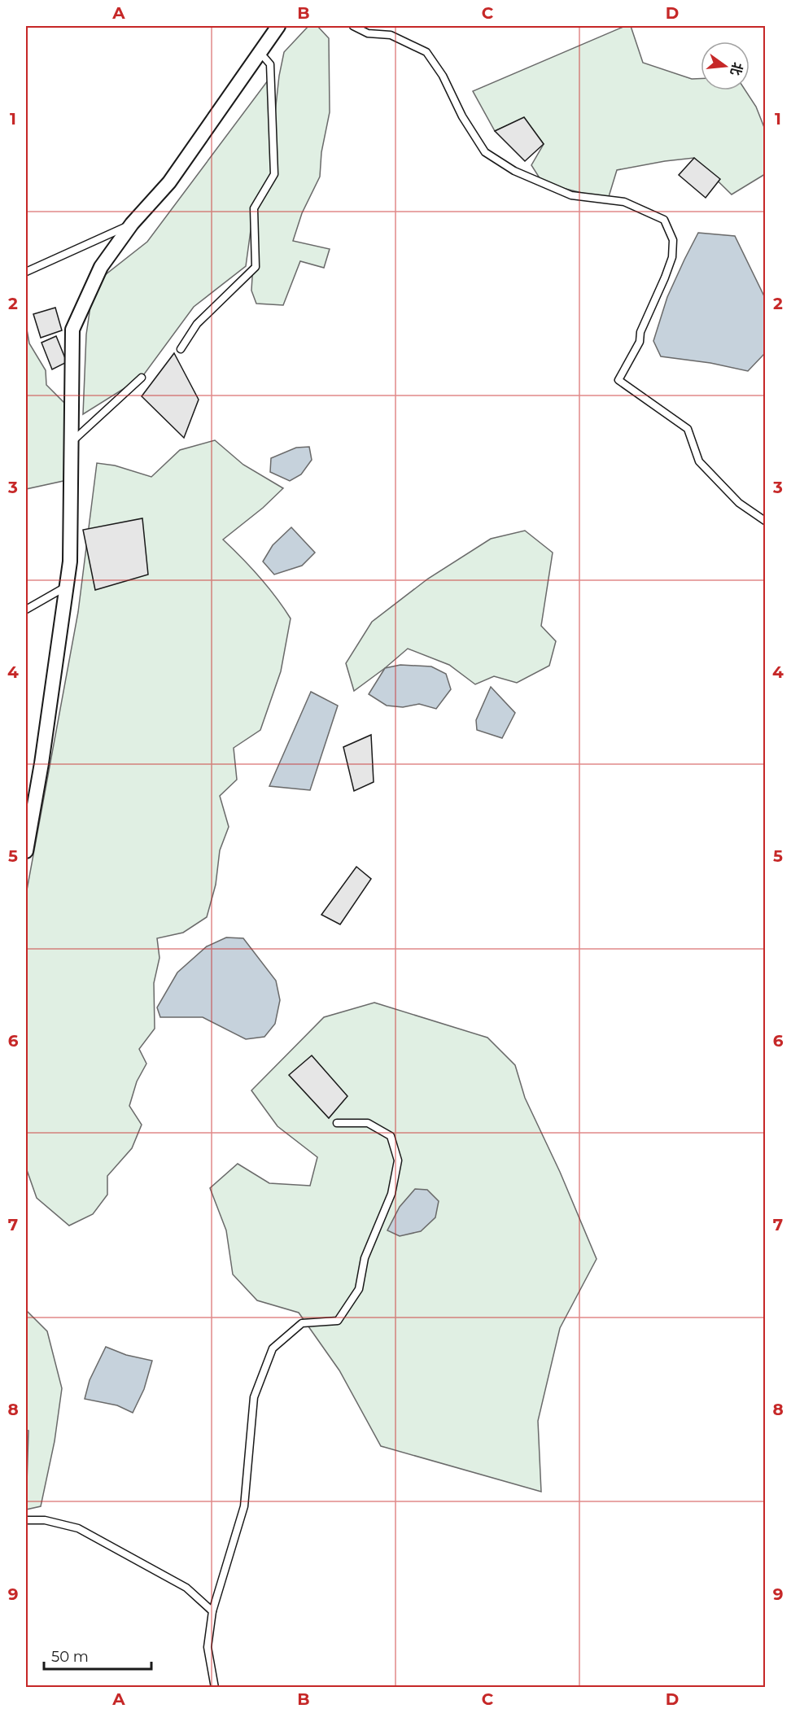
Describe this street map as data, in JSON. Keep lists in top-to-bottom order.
{
  "scale_bar": "50 m",
  "north": "right",
  "grid": {
    "columns": [
      "A",
      "B",
      "C",
      "D"
    ],
    "rows": [
      "1",
      "2",
      "3",
      "4",
      "5",
      "6",
      "7",
      "8",
      "9"
    ]
  }
}
